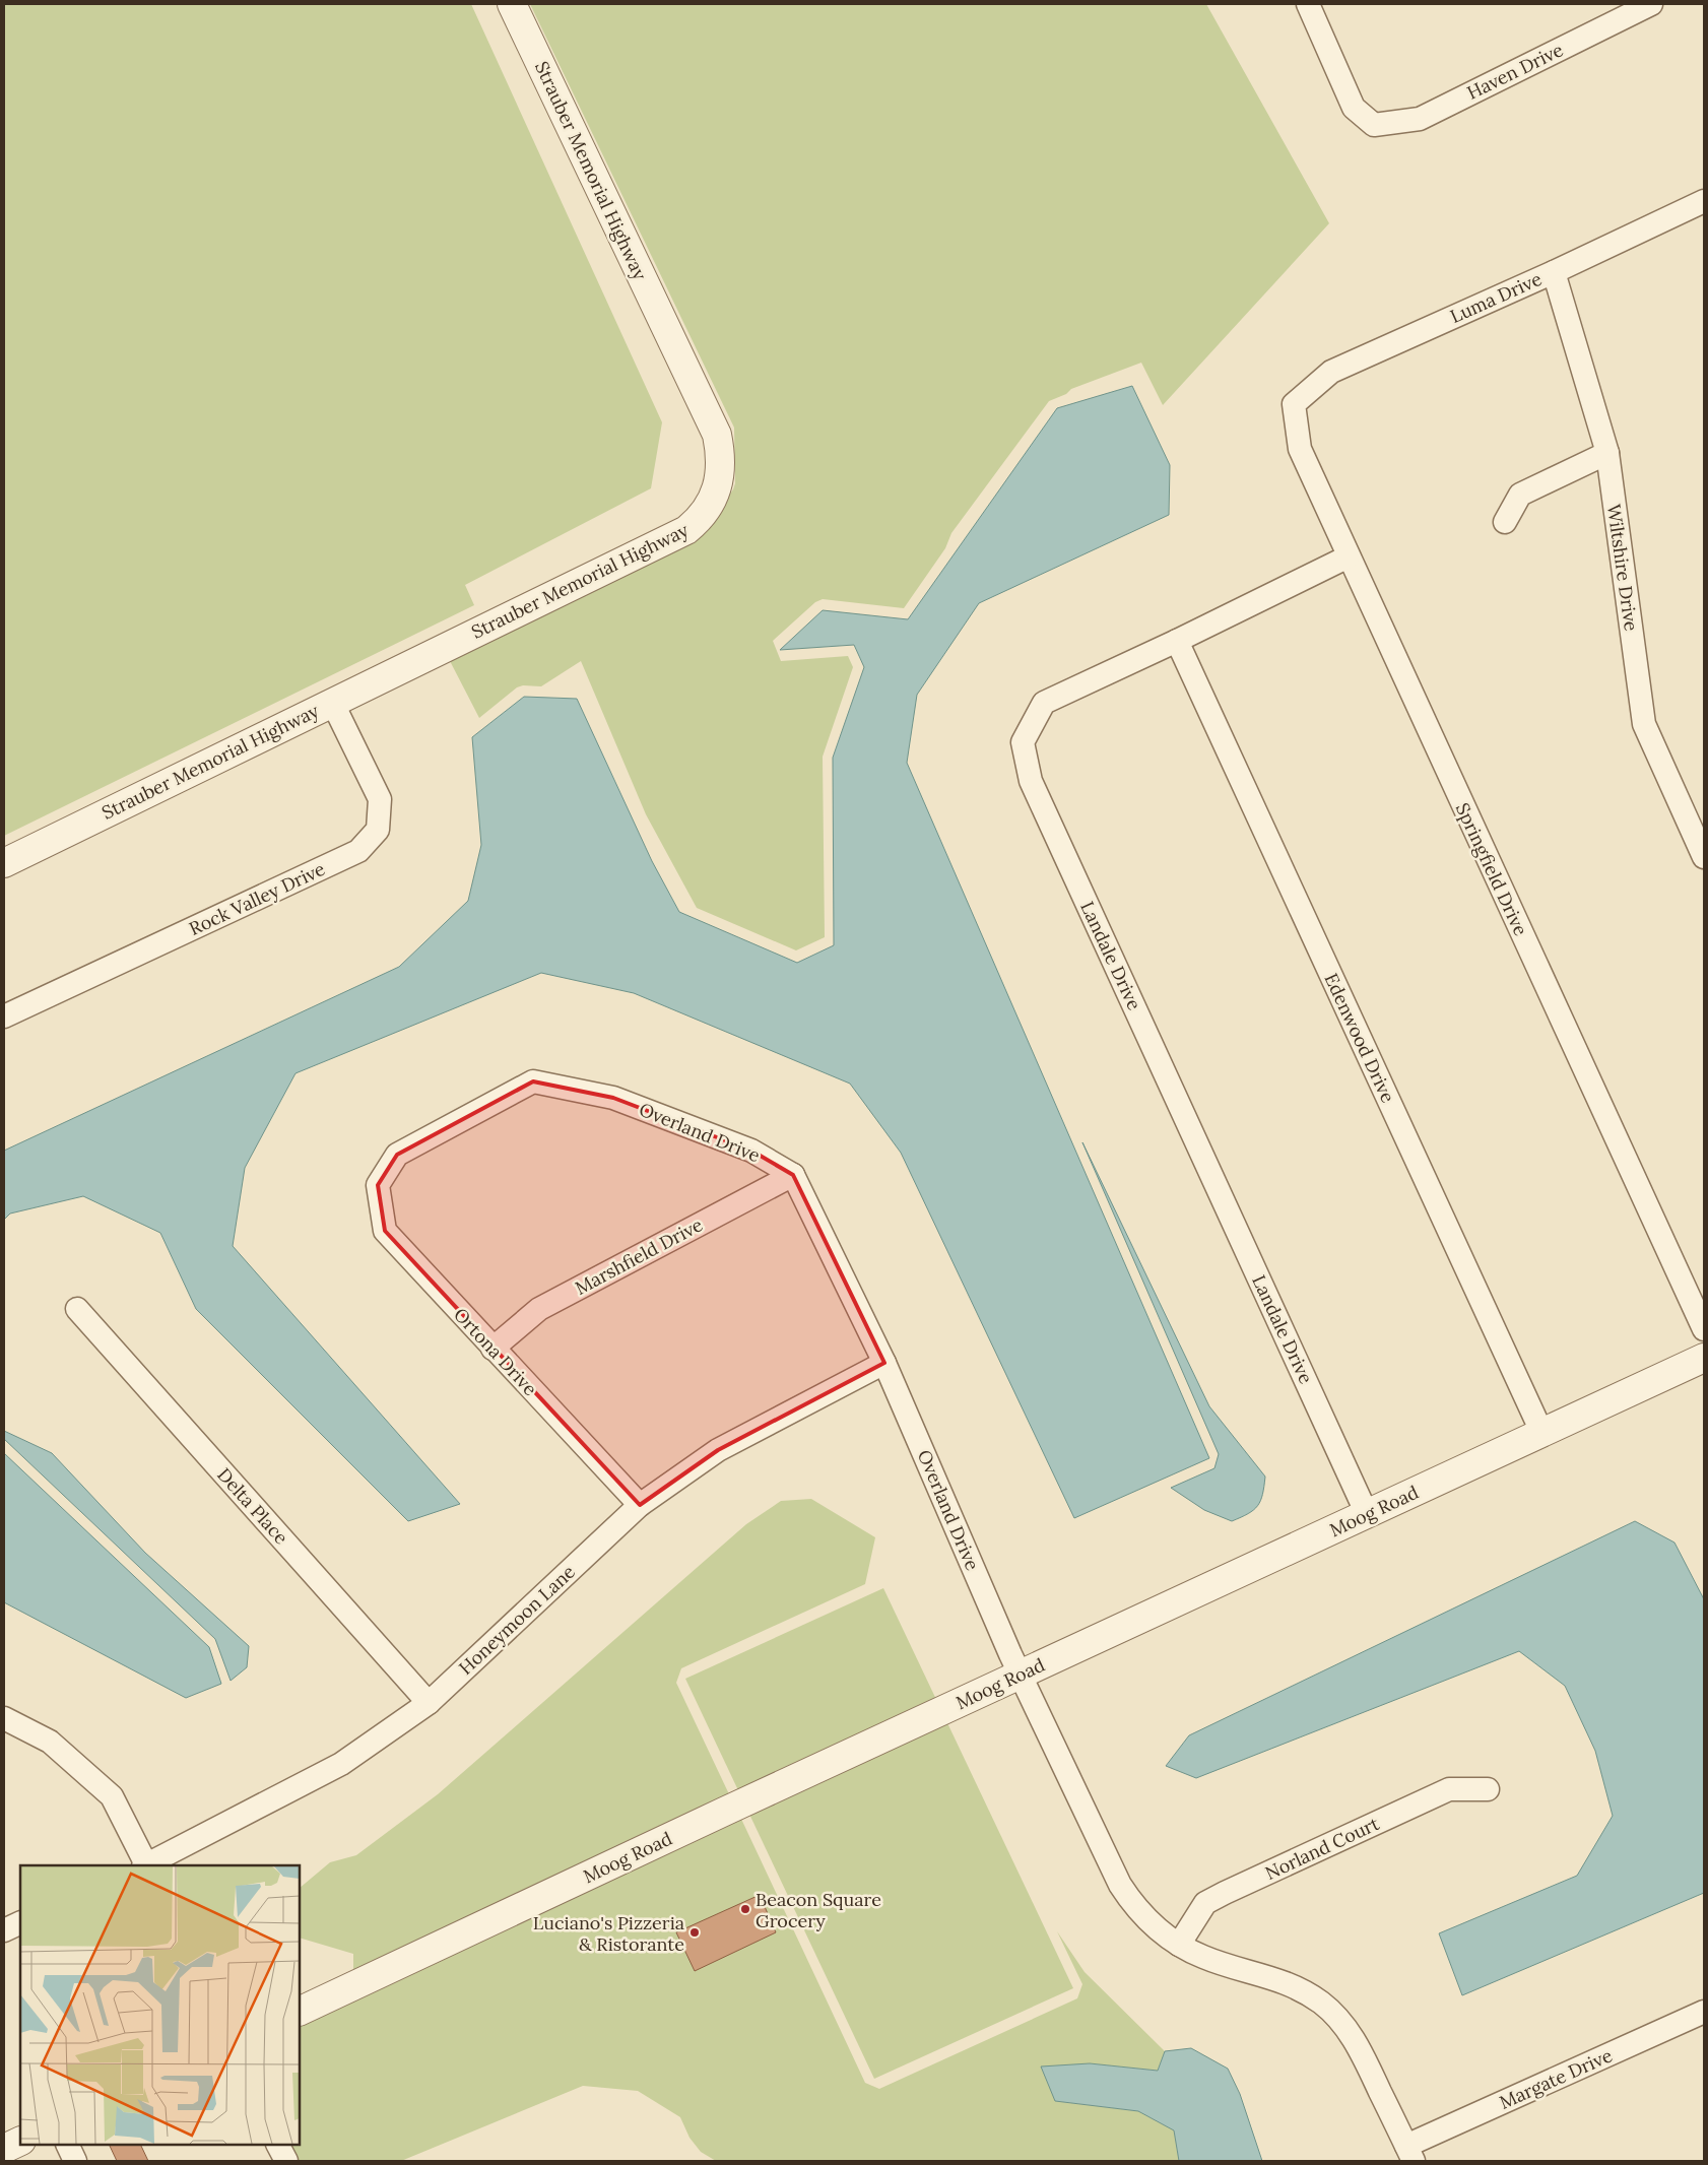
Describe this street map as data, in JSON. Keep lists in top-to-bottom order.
{
  "streets": {
    "street": [
      "Haven Drive",
      "Strauber Memorial Highway",
      "Luma Drive",
      "Wiltshire Drive",
      "Springfield Drive",
      "Rock Valley Drive",
      "Landale Drive",
      "Edenwood Drive",
      "Overland Drive",
      "Marshfield Drive",
      "Ortona Drive",
      "Delta Place",
      "Moog Road",
      "Honeymoon Lane",
      "Norland Court",
      "Margate Drive"
    ]
  },
  "crossings": [
    ["Strauber Memorial Highway", "Rock Valley Drive"],
    ["Luma Drive", "Wiltshire Drive"],
    ["Luma Drive", "Springfield Drive"],
    ["Springfield Drive", "Landale Drive"],
    ["Landale Drive", "Edenwood Drive"],
    ["Landale Drive", "Moog Road"],
    ["Edenwood Drive", "Moog Road"],
    ["Overland Drive", "Marshfield Drive"],
    ["Overland Drive", "Ortona Drive"],
    ["Overland Drive", "Moog Road"],
    ["Overland Drive", "Honeymoon Lane"],
    ["Overland Drive", "Norland Court"],
    ["Overland Drive", "Margate Drive"],
    ["Marshfield Drive", "Ortona Drive"],
    ["Ortona Drive", "Honeymoon Lane"],
    ["Delta Place", "Honeymoon Lane"]
  ],
  "places": ["Beacon Square Grocery", "Luciano's Pizzeria & Ristorante"]
}
